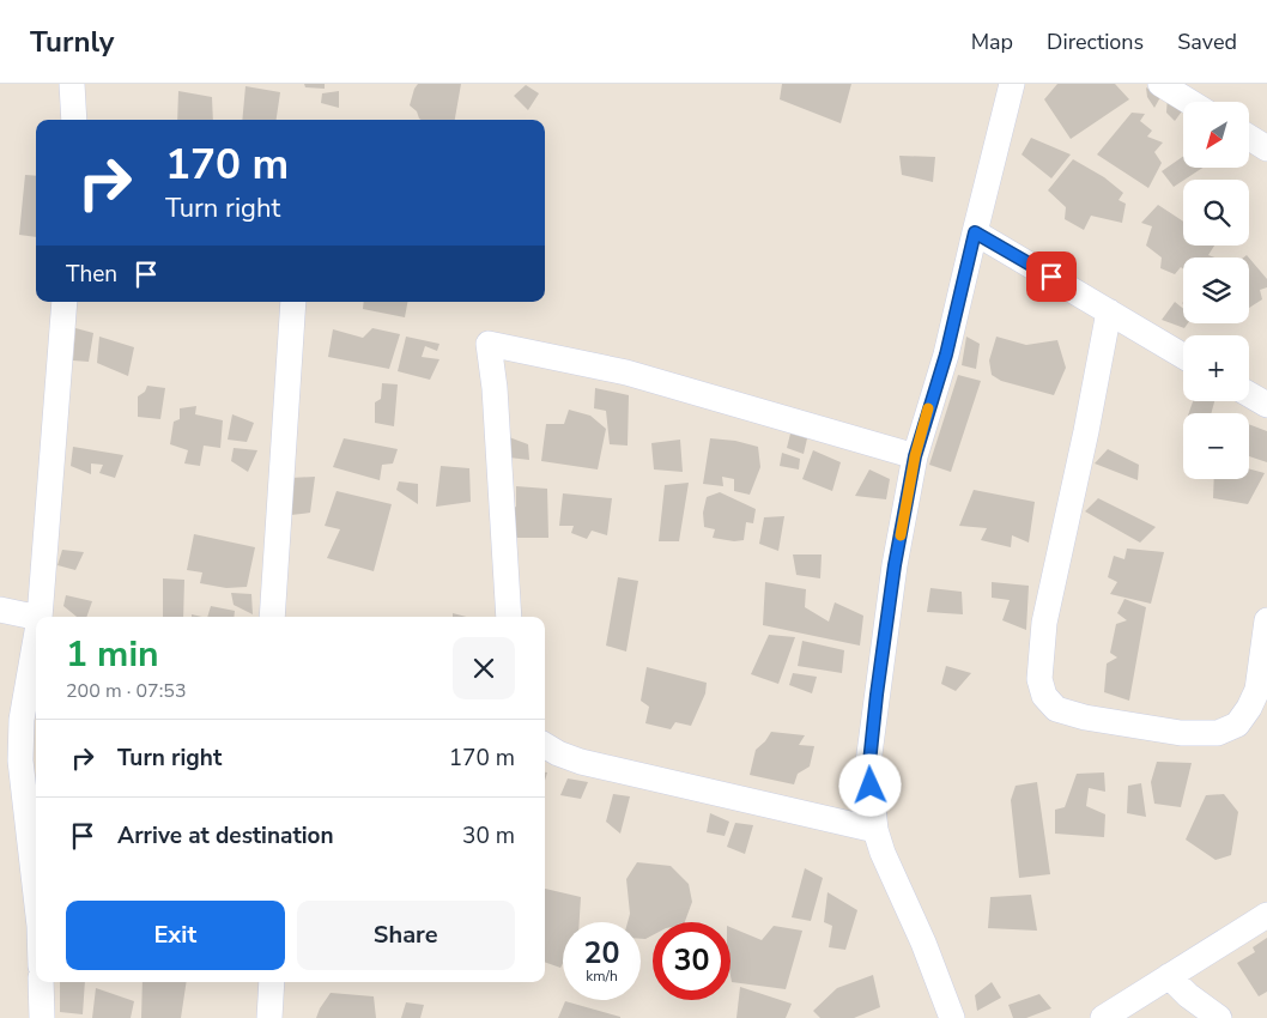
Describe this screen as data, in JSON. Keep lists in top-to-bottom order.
{
  "north": "bottom left",
  "page": {
    "header": "Turnly",
    "nav": ["Map", "Directions", "Saved"],
    "map_buttons": ["+", "−"],
    "turn": ["170 m", "Turn right"],
    "then": "Then",
    "heading": ["1 min", "200 m · 07:53"],
    "list": [
      {
        "name": "Turn right",
        "value": "170 m"
      },
      {
        "name": "Arrive at destination",
        "value": "30 m"
      }
    ],
    "buttons": ["Exit", "Share"],
    "speed": "20 km/h",
    "limit": "30"
  }
}
